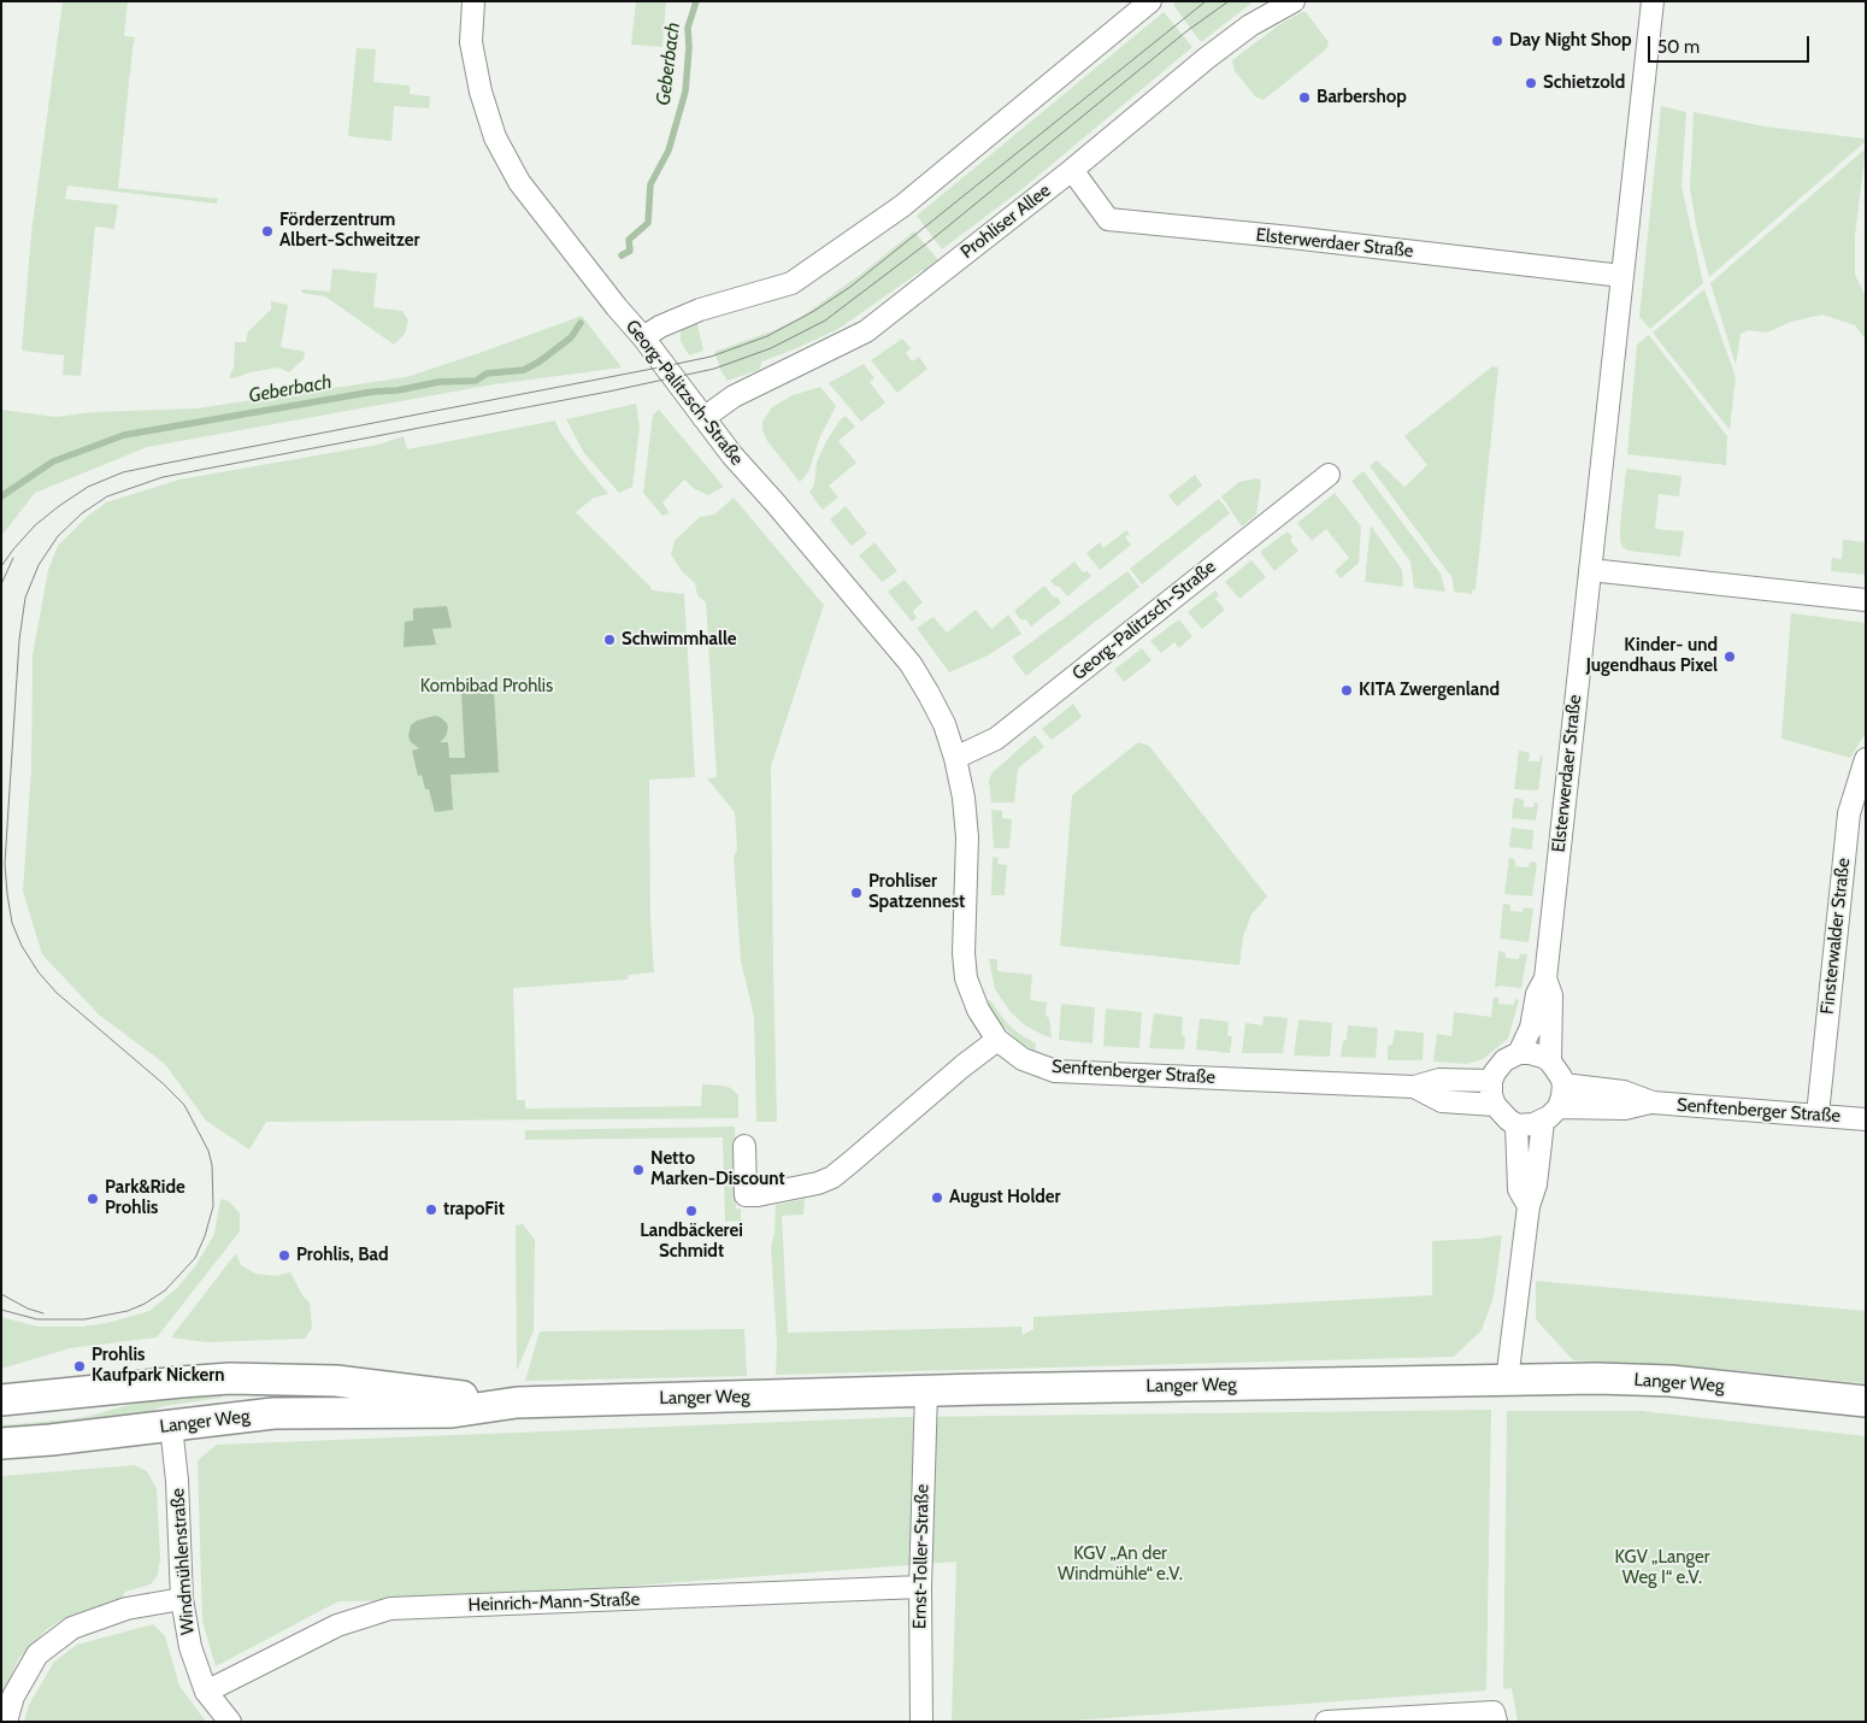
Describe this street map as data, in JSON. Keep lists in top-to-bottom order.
{
  "streets": {
    "main road": ["Langer Weg"],
    "street": [
      "Prohliser Allee",
      "Elsterwerdaer Straße",
      "Georg-Palitzsch-Straße",
      "Finsterwalder Straße",
      "Senftenberger Straße",
      "Ernst-Toller-Straße",
      "Windmühlenstraße",
      "Heinrich-Mann-Straße"
    ]
  },
  "crossings": [
    ["Prohliser Allee", "Elsterwerdaer Straße"],
    ["Prohliser Allee", "Georg-Palitzsch-Straße"],
    ["Elsterwerdaer Straße", "Senftenberger Straße"],
    ["Georg-Palitzsch-Straße", "Senftenberger Straße"],
    ["Finsterwalder Straße", "Senftenberger Straße"],
    ["Langer Weg", "Ernst-Toller-Straße"],
    ["Langer Weg", "Windmühlenstraße"],
    ["Ernst-Toller-Straße", "Heinrich-Mann-Straße"],
    ["Windmühlenstraße", "Heinrich-Mann-Straße"]
  ],
  "water": ["Geberbach"],
  "parks": ["Kombibad Prohlis", "KGV „An der Windmühle“ e.V.", "KGV „Langer Weg I“ e.V."],
  "places": [
    "Day Night Shop",
    "Schietzold",
    "Barbershop",
    "Förderzentrum Albert-Schweitzer",
    "Schwimmhalle",
    "Kinder- und Jugendhaus Pixel",
    "KITA Zwergenland",
    "Prohliser Spatzennest",
    "Netto Marken-Discount",
    "August Holder",
    "Park&Ride Prohlis",
    "trapoFit",
    "Landbäckerei Schmidt",
    "Prohlis, Bad",
    "Prohlis Kaufpark Nickern"
  ],
  "scale_bar": "50 m"
}
